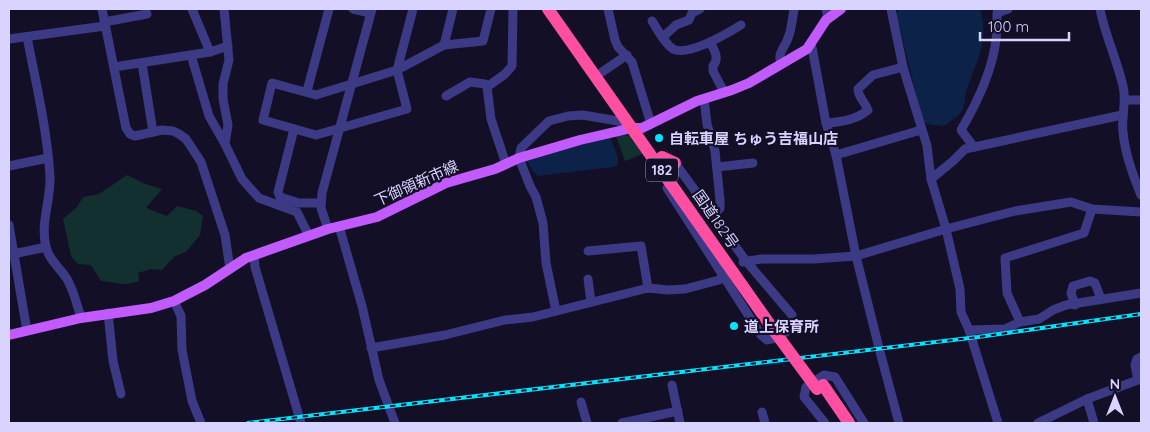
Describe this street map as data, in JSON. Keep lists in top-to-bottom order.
{
  "streets": {
    "highway": ["182", "国道182号"],
    "main road": ["下御領新市線"]
  },
  "crossings": [
    ["下御領新市線", "国道182号"]
  ],
  "places": ["自転車屋 ちゅう吉福山店", "道上保育所"],
  "scale_bar": "100 m",
  "north": "top"
}
